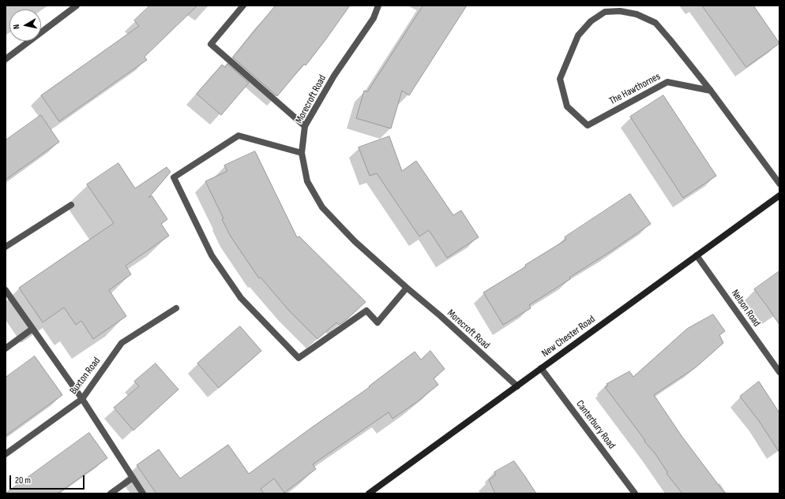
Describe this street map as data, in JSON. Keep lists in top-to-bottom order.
{
  "streets": {
    "main road": ["New Chester Road"],
    "street": [
      "The Hawthornes",
      "Morecroft Road",
      "Nelson Road",
      "Buxton Road",
      "Canterbury Road"
    ]
  },
  "crossings": [
    ["Morecroft Road", "New Chester Road"],
    ["Nelson Road", "New Chester Road"],
    ["New Chester Road", "Canterbury Road"]
  ],
  "scale_bar": "20 m",
  "north": "left"
}
